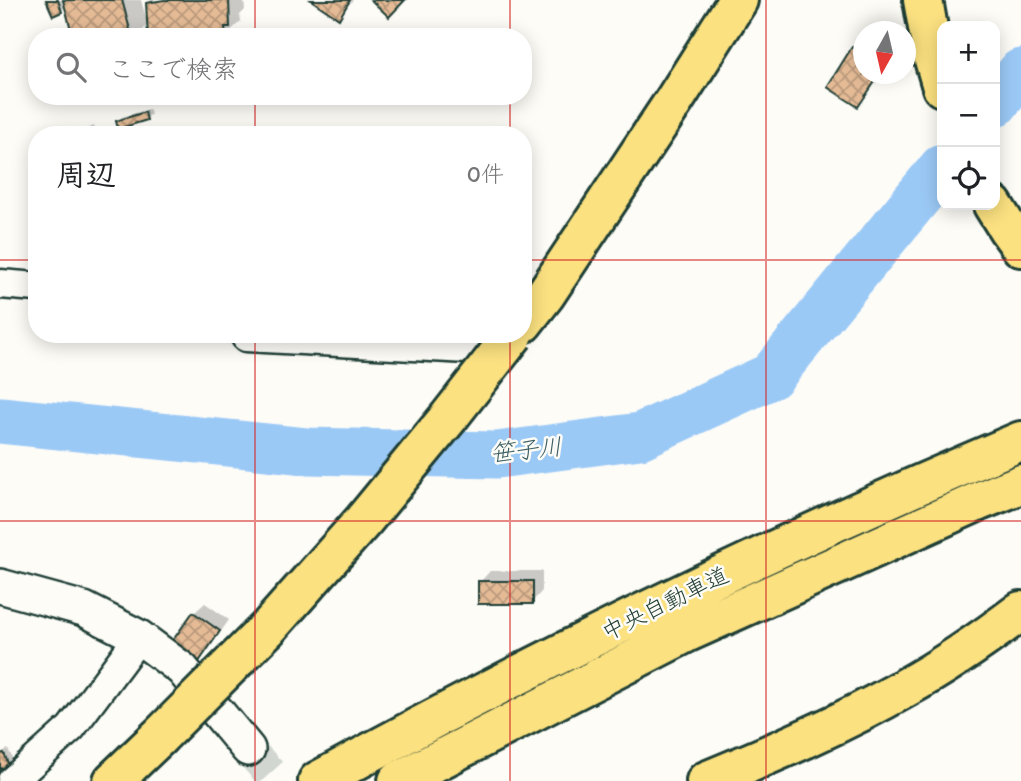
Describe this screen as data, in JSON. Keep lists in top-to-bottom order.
{
  "streets": {
    "highway": ["中央自動車道"]
  },
  "water": ["笹子川"],
  "north": "bottom",
  "page": {
    "map_buttons": ["+", "−"],
    "search": "ここで検索",
    "heading": ["周辺", "0件"]
  }
}
